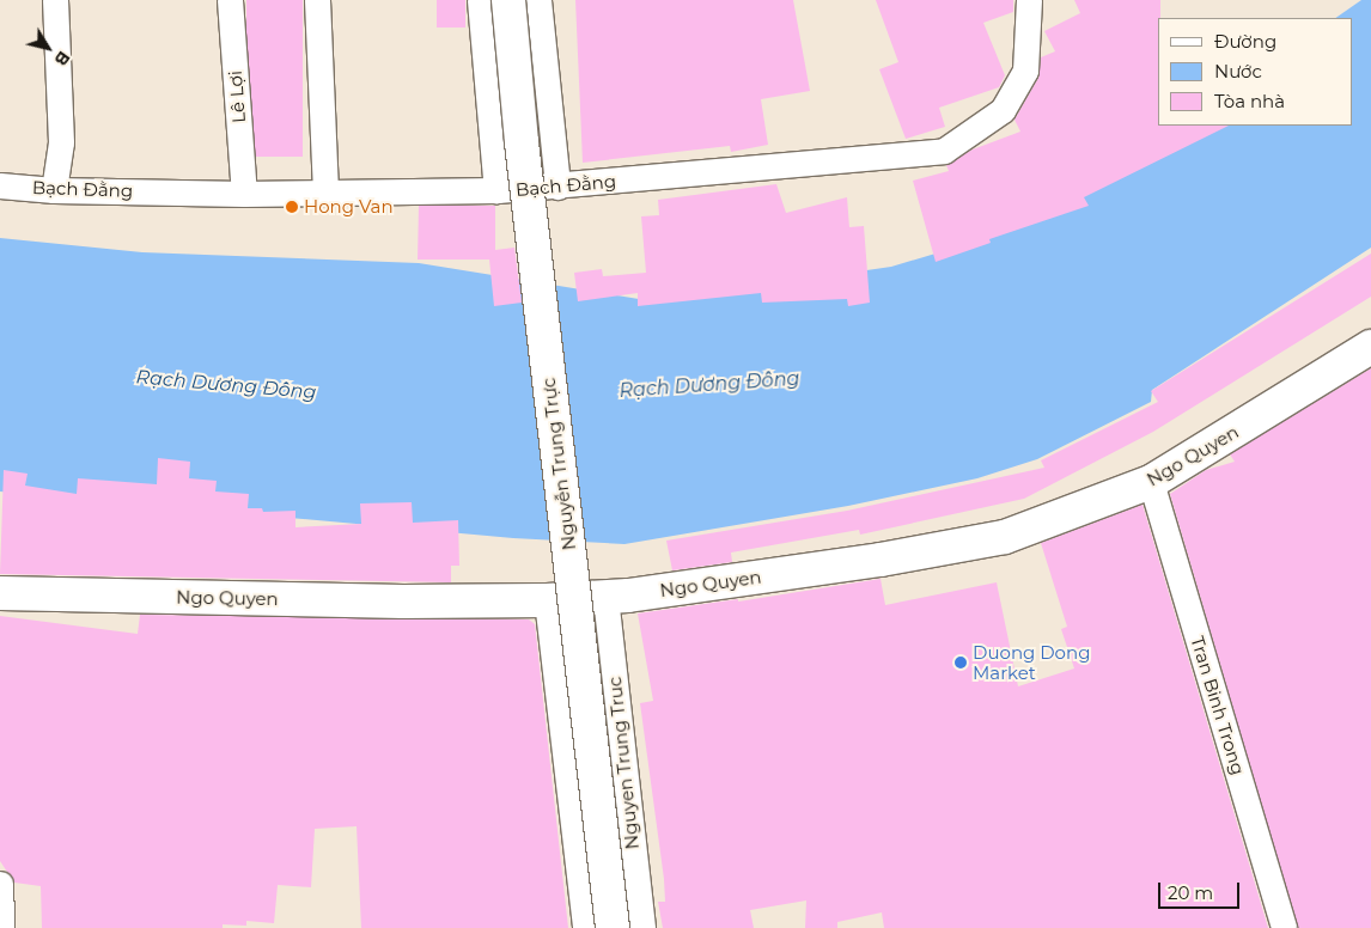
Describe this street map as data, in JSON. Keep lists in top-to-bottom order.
{
  "streets": {
    "street": [
      "Lê Lợi",
      "Bạch Đằng",
      "Ngo Quyen",
      "Nguyễn Trung Trực",
      "Tran Binh Trong",
      "Nguyen Trung Truc"
    ]
  },
  "crossings": [
    ["Lê Lợi", "Bạch Đằng"],
    ["Ngo Quyen", "Tran Binh Trong"],
    ["Ngo Quyen", "Nguyen Trung Truc"]
  ],
  "water": ["Rạch Dương Đông"],
  "places": ["Hong Van", "Duong Dong Market"],
  "legend": ["Đường", "Nước", "Tòa nhà"],
  "scale_bar": "20 m",
  "north": "bottom right"
}
